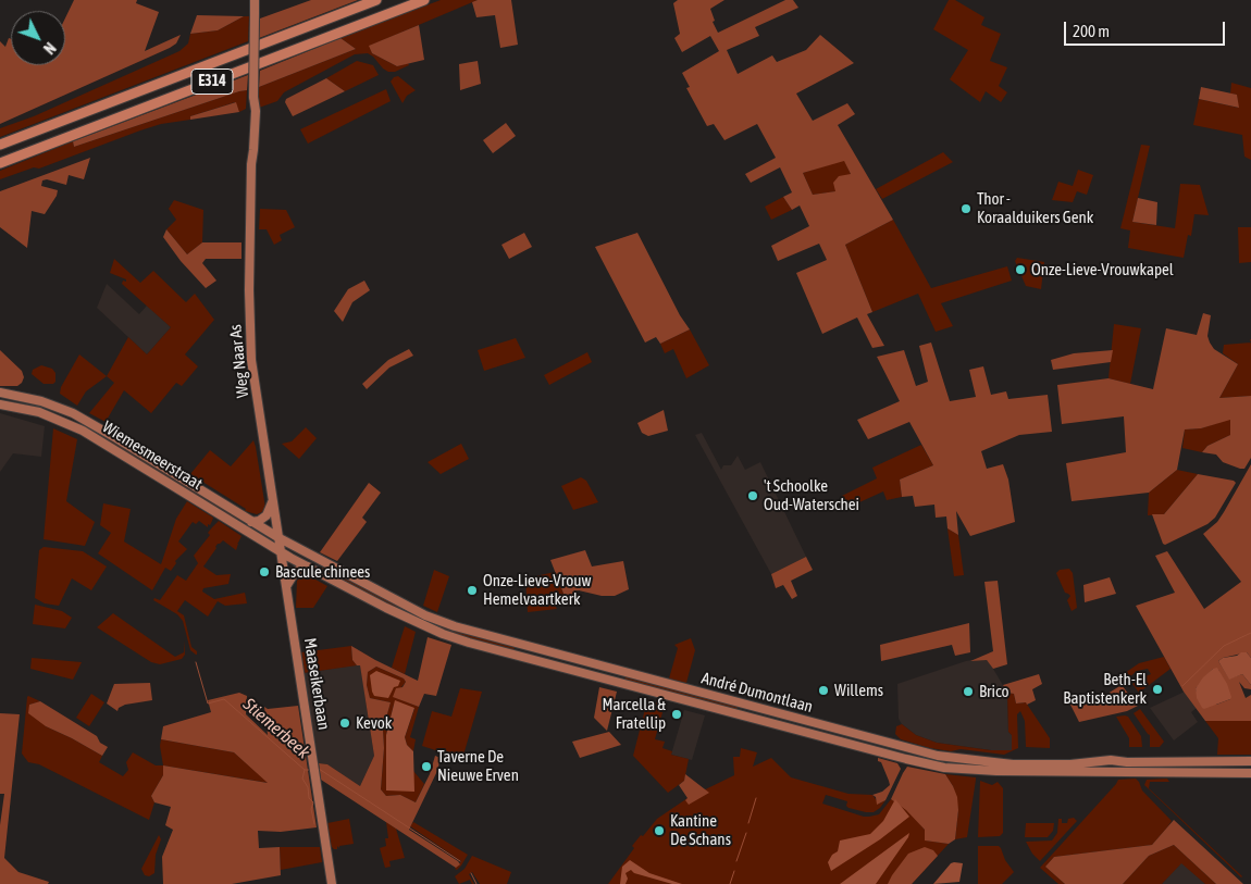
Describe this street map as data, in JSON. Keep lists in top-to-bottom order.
{
  "streets": {
    "highway": ["E314"],
    "main road": [
      "Weg Naar As",
      "Wiemesmeerstraat",
      "Maaseikerbaan",
      "André Dumontlaan"
    ]
  },
  "crossings": [
    ["Weg Naar As", "Wiemesmeerstraat"],
    ["Weg Naar As", "Maaseikerbaan"],
    ["Weg Naar As", "André Dumontlaan"],
    ["Wiemesmeerstraat", "Maaseikerbaan"],
    ["Wiemesmeerstraat", "André Dumontlaan"],
    ["Maaseikerbaan", "André Dumontlaan"]
  ],
  "water": ["Stiemerbeek"],
  "places": [
    "Thor - Koraalduikers Genk",
    "Onze-Lieve-Vrouwkapel",
    "'t Schoolke Oud-Waterschei",
    "Bascule chinees",
    "Onze-Lieve-Vrouw Hemelvaartkerk",
    "Beth-El Baptistenkerk",
    "Willems",
    "Brico",
    "Marcella & Fratellip",
    "Kevok",
    "Taverne De Nieuwe Erven",
    "Kantine De Schans"
  ],
  "scale_bar": "200 m",
  "north": "bottom right"
}
